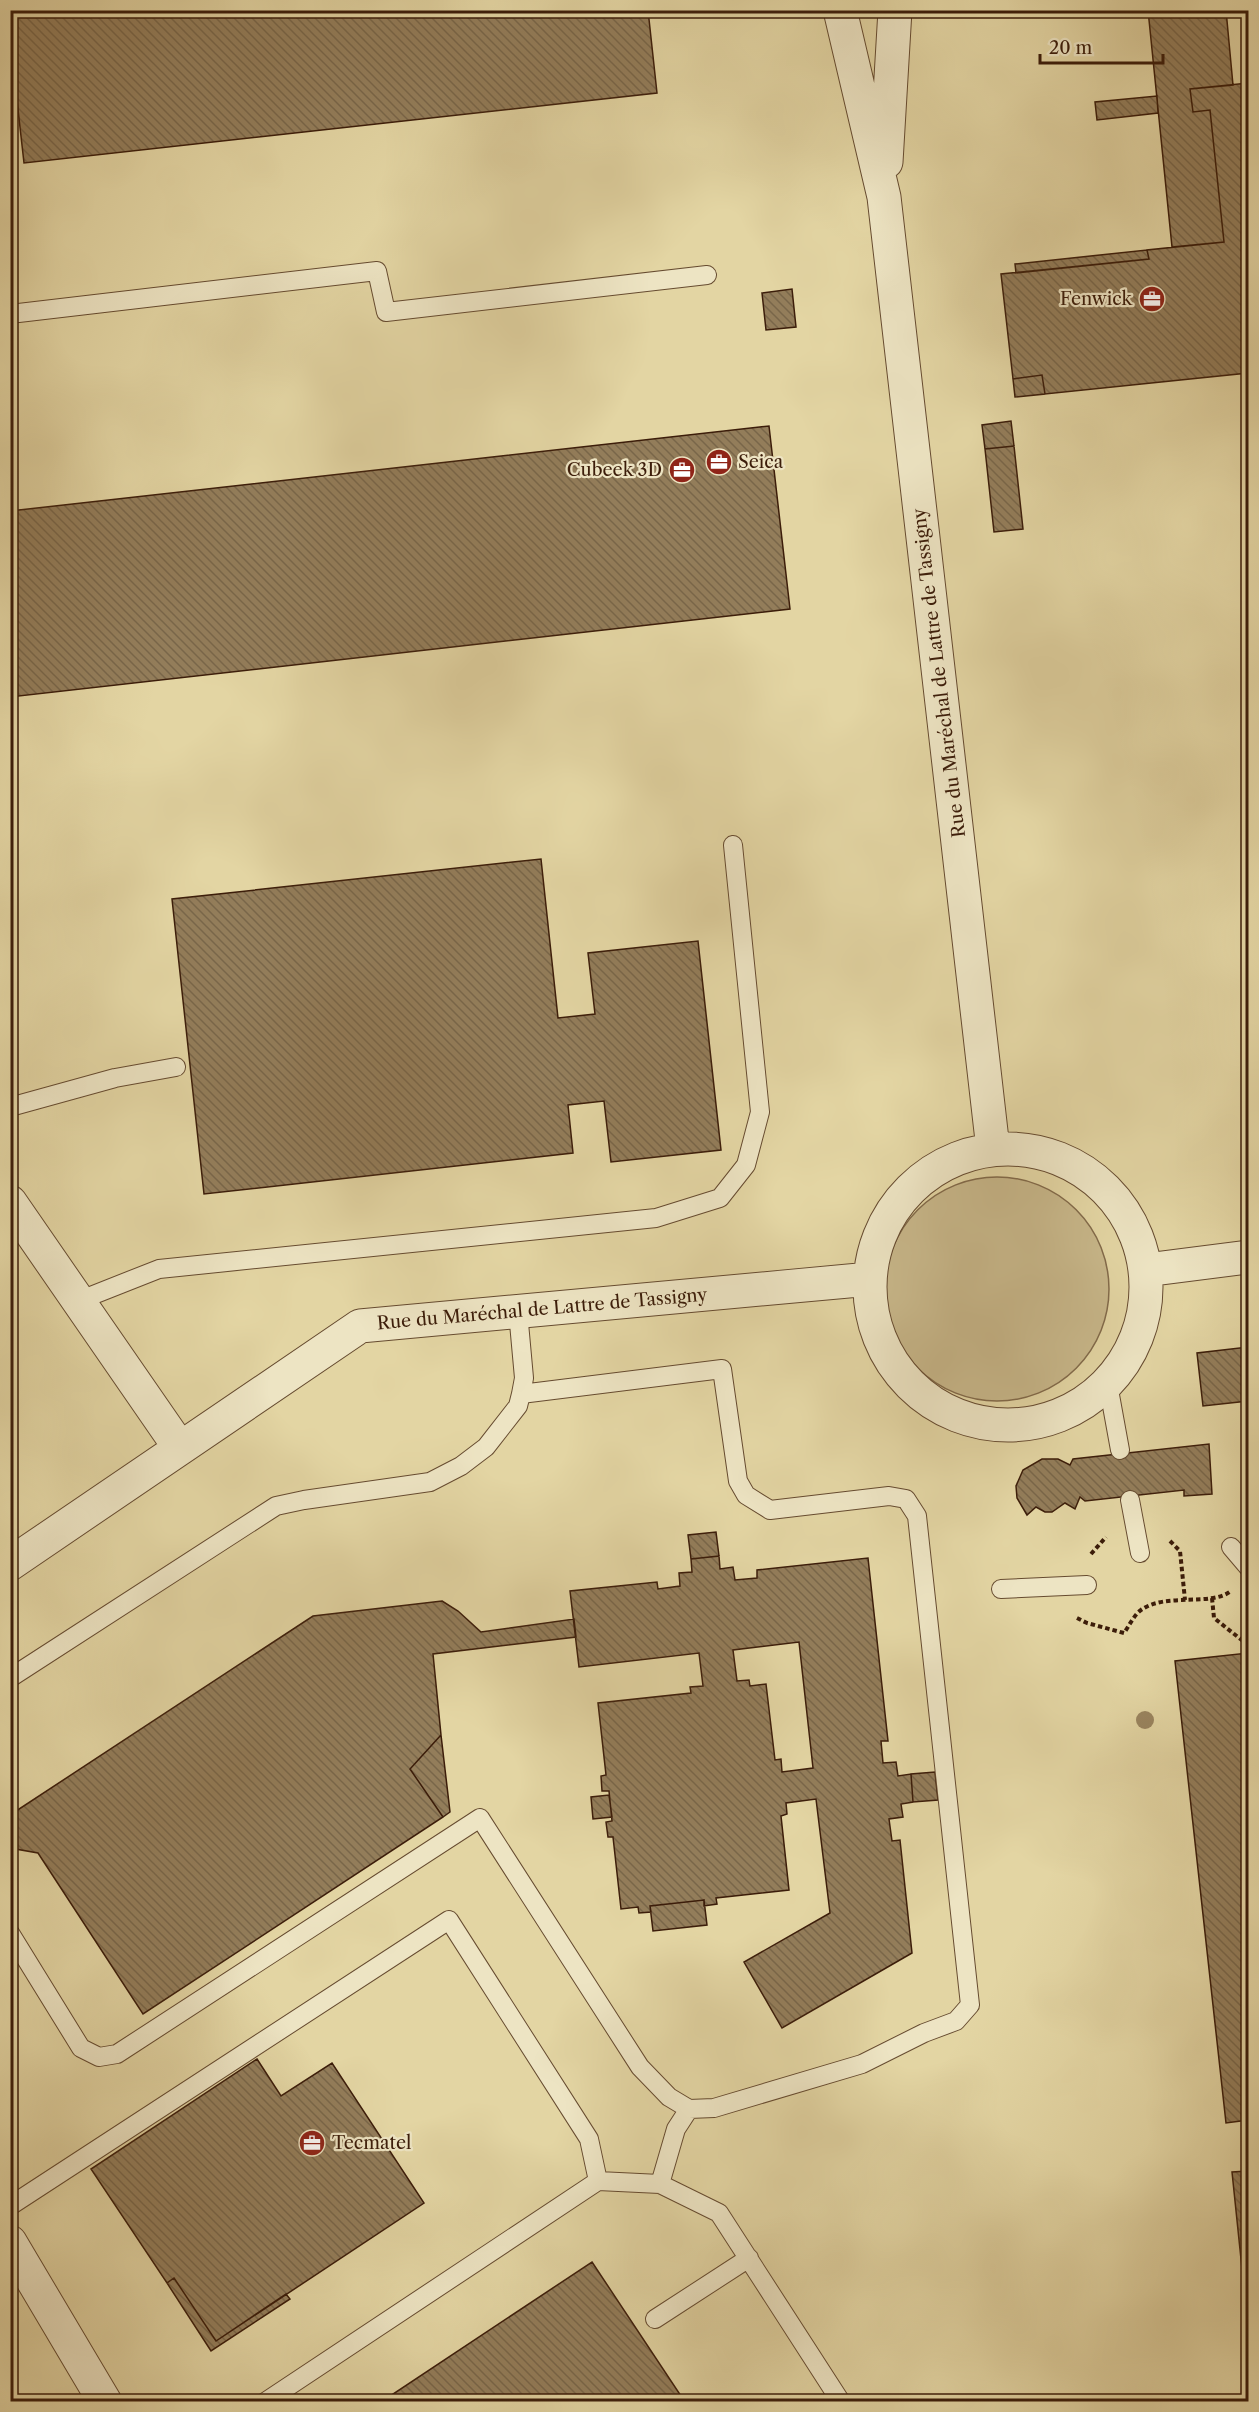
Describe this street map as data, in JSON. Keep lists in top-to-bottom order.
{
  "streets": {
    "street": ["Rue du Maréchal de Lattre de Tassigny"]
  },
  "places": {
    "office": [
      "Fenwick",
      "Seica",
      "Cubeek 3D",
      "Tecmatel"
    ]
  },
  "scale_bar": "20 m"
}
